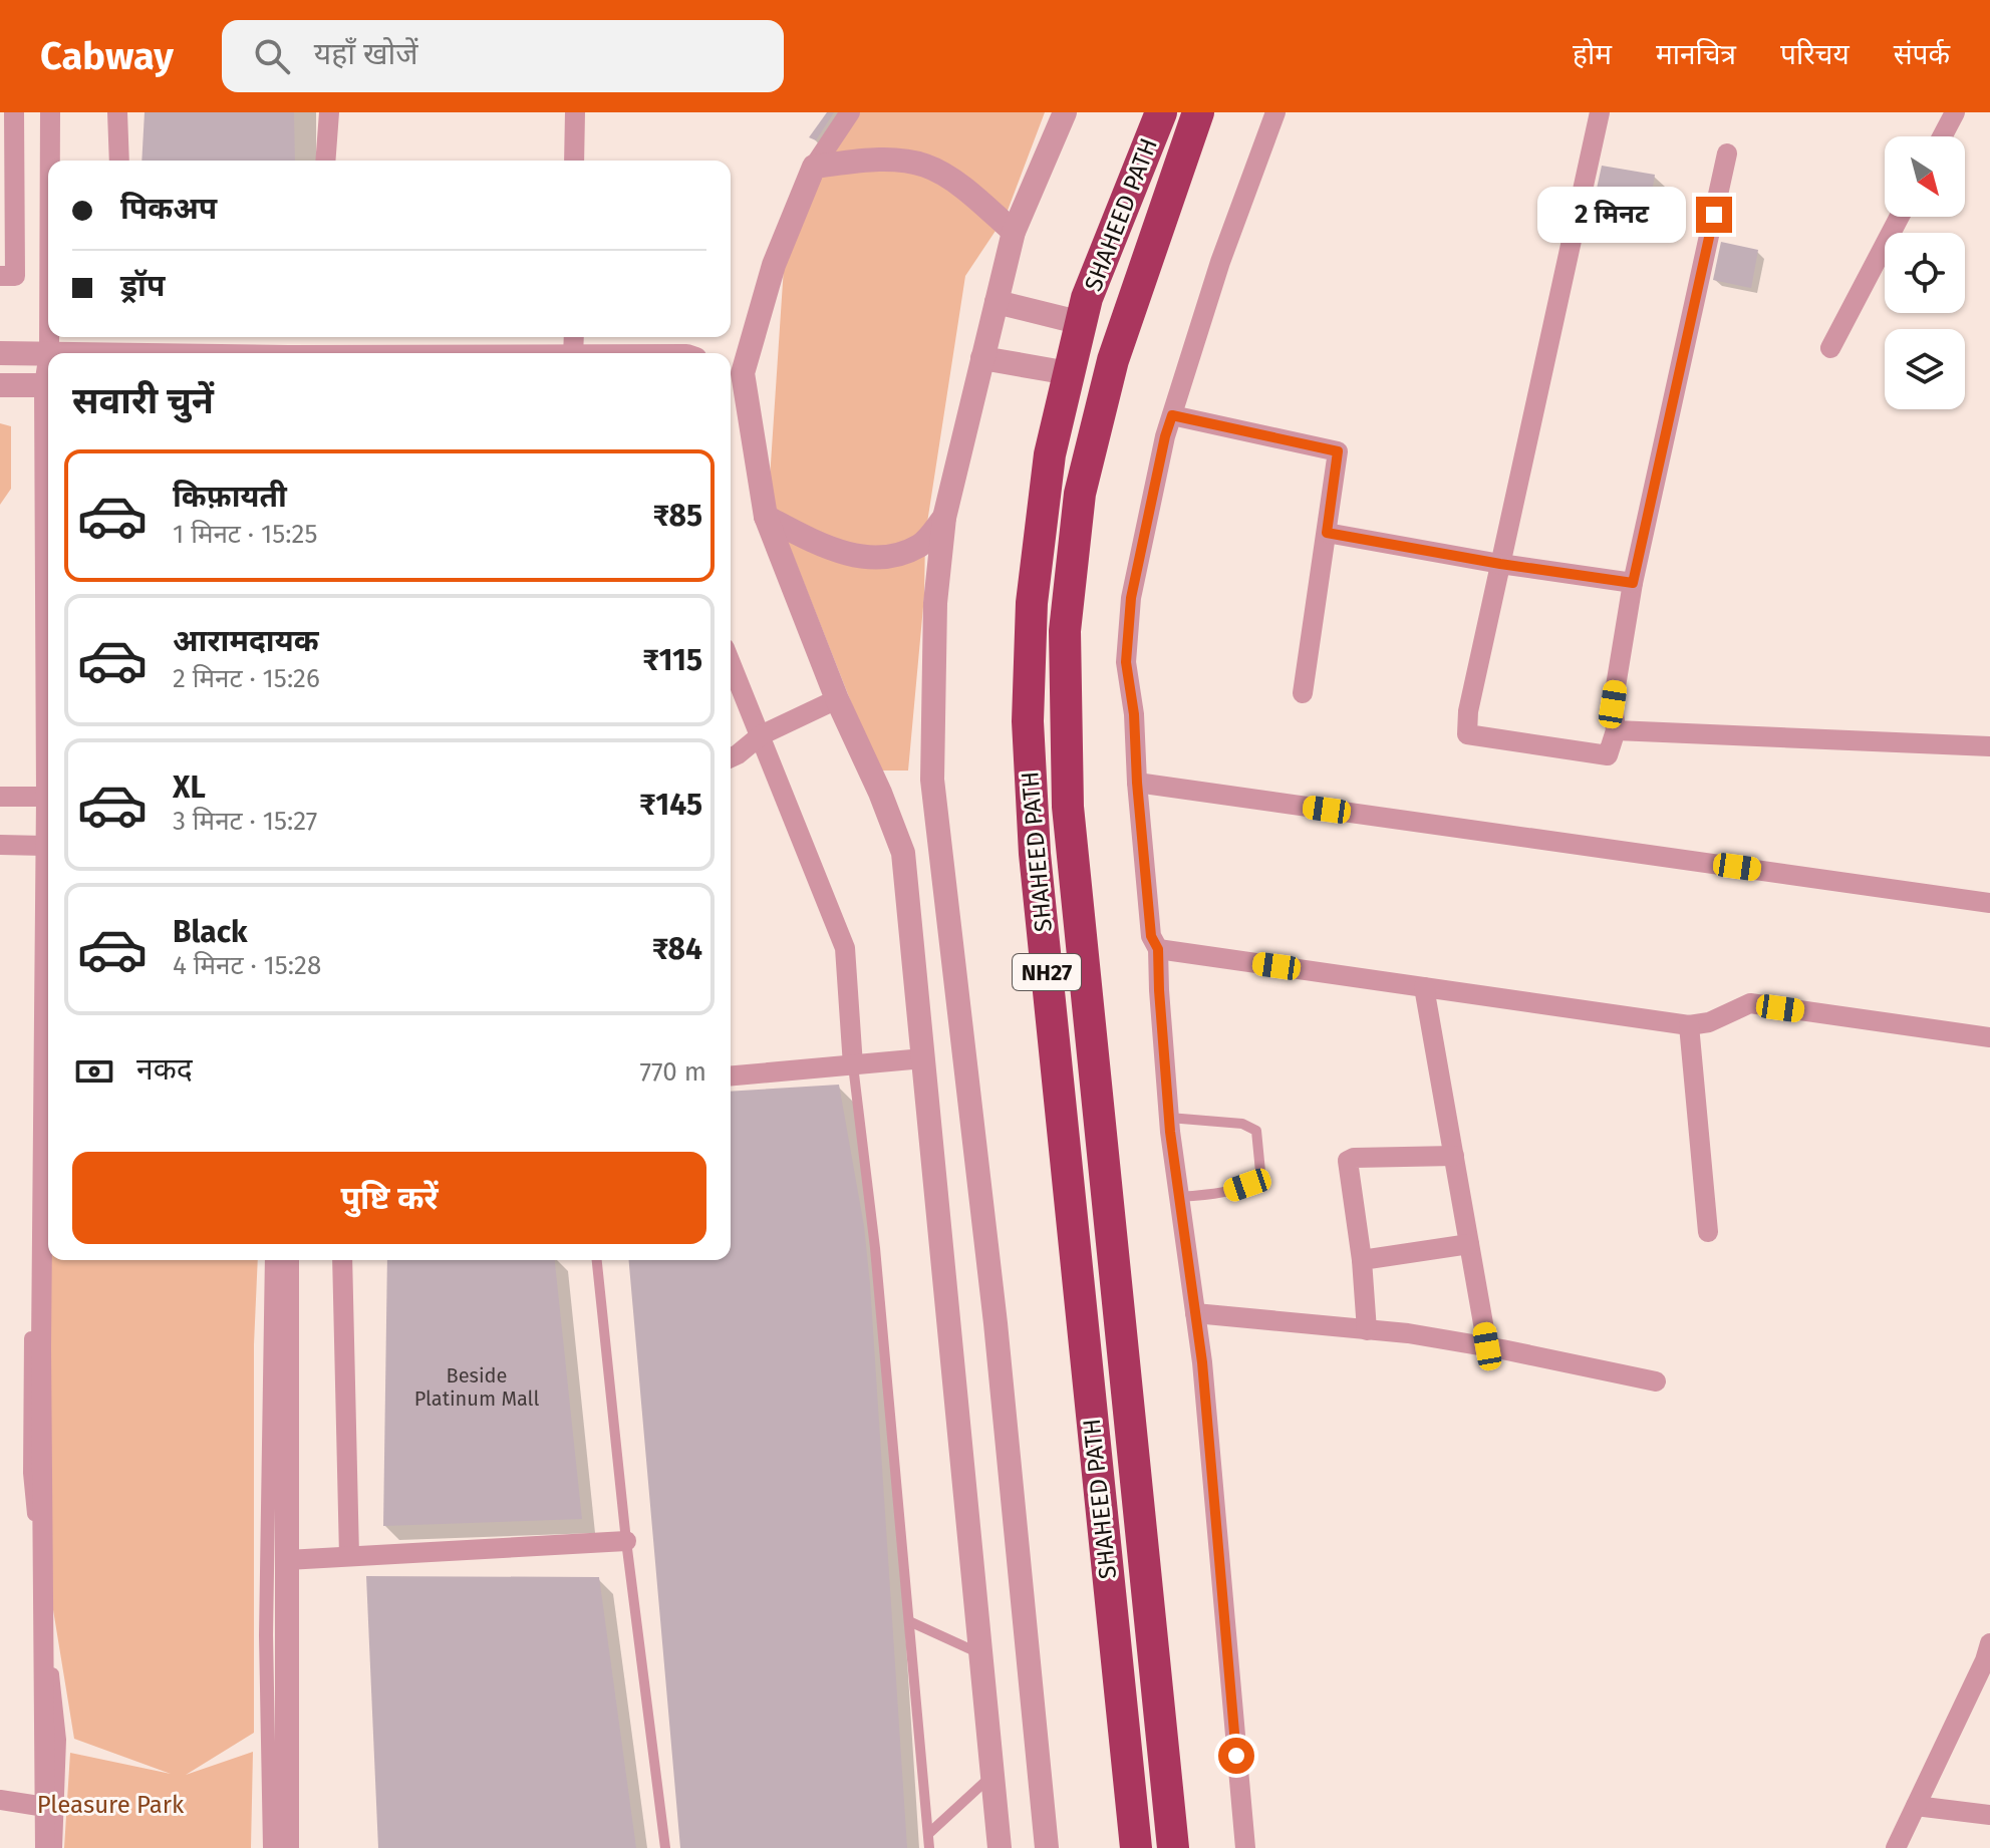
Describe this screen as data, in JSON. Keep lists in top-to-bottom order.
{
  "streets": {
    "highway": ["SHAHEED PATH", "NH27"]
  },
  "parks": ["Pleasure Park"],
  "house_numbers": ["Beside Platinum Mall"],
  "north": "bottom right",
  "page": {
    "header": "Cabway",
    "search": "यहाँ खोजें",
    "nav": [
      "होम",
      "मानचित्र",
      "परिचय",
      "संपर्क"
    ],
    "banner": ["पिकअप", "ड्रॉप"],
    "bubble": "2 मिनट",
    "heading": "सवारी चुनें",
    "list": [
      {
        "name": "किफ़ायती",
        "note": "1 मिनट · 15:25",
        "value": "₹85"
      },
      {
        "name": "आरामदायक",
        "note": "2 मिनट · 15:26",
        "value": "₹115"
      },
      {
        "name": "XL",
        "note": "3 मिनट · 15:27",
        "value": "₹145"
      },
      {
        "name": "Black",
        "note": "4 मिनट · 15:28",
        "value": "₹84"
      }
    ],
    "pay": ["नकद", "770 m"],
    "buttons": "पुष्टि करें"
  }
}
